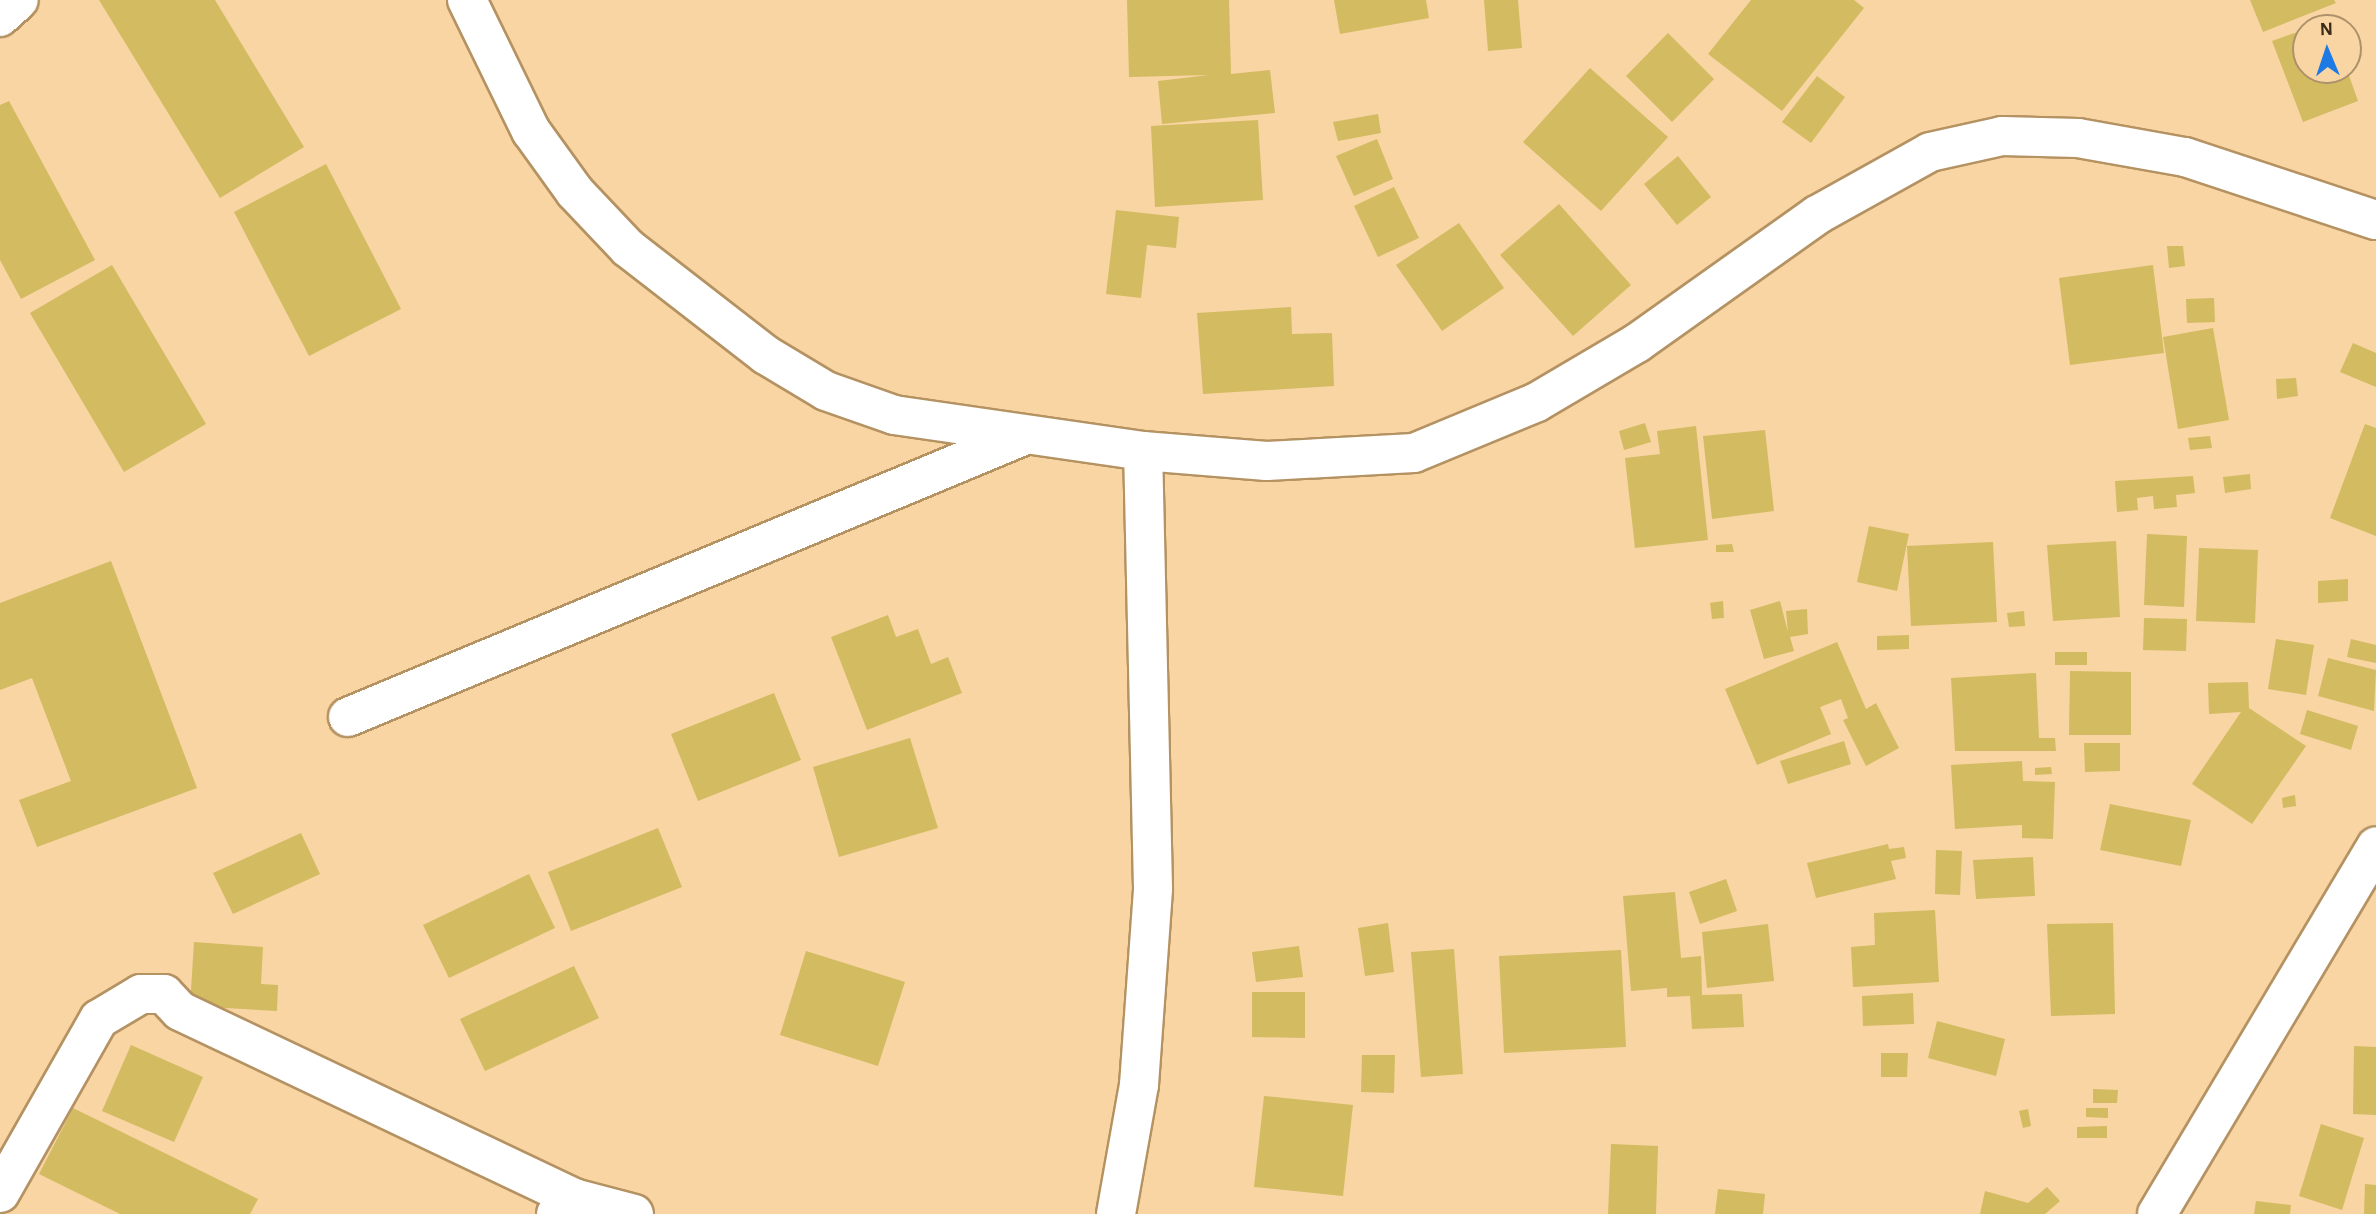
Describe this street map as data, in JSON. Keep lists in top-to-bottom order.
{
  "north": "top"
}
